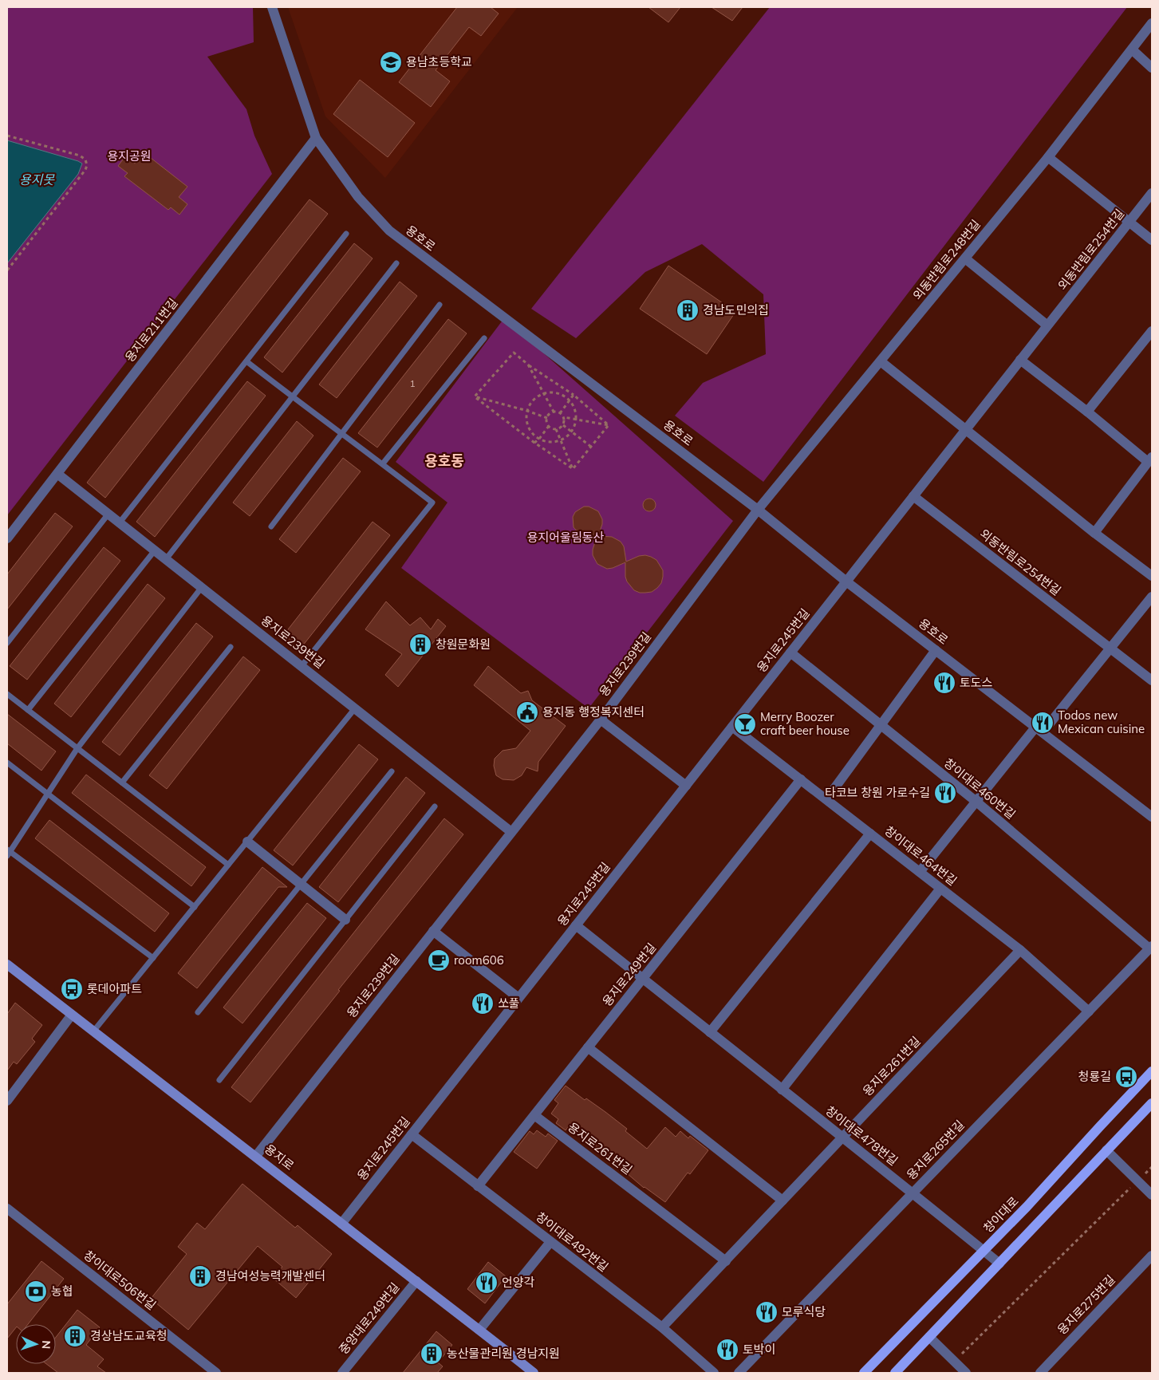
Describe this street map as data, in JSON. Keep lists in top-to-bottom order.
{
  "streets": {
    "main road": ["용지로", "창이대로"],
    "street": [
      "용호로",
      "외동반림로254번길",
      "외동반림로248번길",
      "용지로211번길",
      "용지로245번길",
      "용지로239번길",
      "창이대로460번길",
      "창이대로464번길",
      "용지로249번길",
      "용지로261번길",
      "창이대로478번길",
      "용지로265번길",
      "창이대로492번길",
      "창이대로506번길",
      "용지로275번길",
      "중앙대로249번길"
    ]
  },
  "crossings": [
    ["용호로", "외동반림로254번길"],
    ["용호로", "외동반림로248번길"],
    ["용호로", "용지로211번길"],
    ["용호로", "용지로245번길"],
    ["용호로", "용지로239번길"],
    ["외동반림로254번길", "용지로245번길"],
    ["외동반림로248번길", "용지로239번길"],
    ["용지로211번길", "용지로239번길"],
    ["용지로245번길", "창이대로460번길"],
    ["용지로245번길", "창이대로464번길"],
    ["용지로245번길", "창이대로478번길"],
    ["용지로245번길", "용지로"],
    ["용지로245번길", "창이대로492번길"],
    ["용지로239번길", "용지로"],
    ["창이대로460번길", "용지로265번길"],
    ["창이대로464번길", "용지로249번길"],
    ["창이대로464번길", "용지로261번길"],
    ["창이대로464번길", "용지로265번길"],
    ["용지로249번길", "용지로261번길"],
    ["용지로249번길", "창이대로478번길"],
    ["용지로249번길", "창이대로492번길"],
    ["용지로261번길", "창이대로478번길"],
    ["용지로261번길", "창이대로492번길"],
    ["창이대로478번길", "용지로265번길"],
    ["창이대로478번길", "창이대로"],
    ["용지로", "중앙대로249번길"]
  ],
  "districts": ["용호동"],
  "water": ["용지못"],
  "parks": ["용지공원", "용지어울림동산"],
  "places": {
    "school or university": ["용남초등학교"],
    "building": [
      "경남도민의집",
      "창원문화원",
      "경남여성능력개발센터",
      "경상남도교육청",
      "농산물관리원 경남지원"
    ],
    "restaurant": [
      "토도스",
      "Todos new Mexican cuisine",
      "타코브 창원 가로수길",
      "쏘풀",
      "언양각",
      "모루식당",
      "토박이"
    ],
    "public building": ["용지동 행정복지센터"],
    "bar": ["Merry Boozer craft beer house"],
    "cafe": ["room606"],
    "bus stop": ["롯데아파트", "청룡길"],
    "bank": ["농협"]
  },
  "house_numbers": ["1"],
  "north": "right"
}
